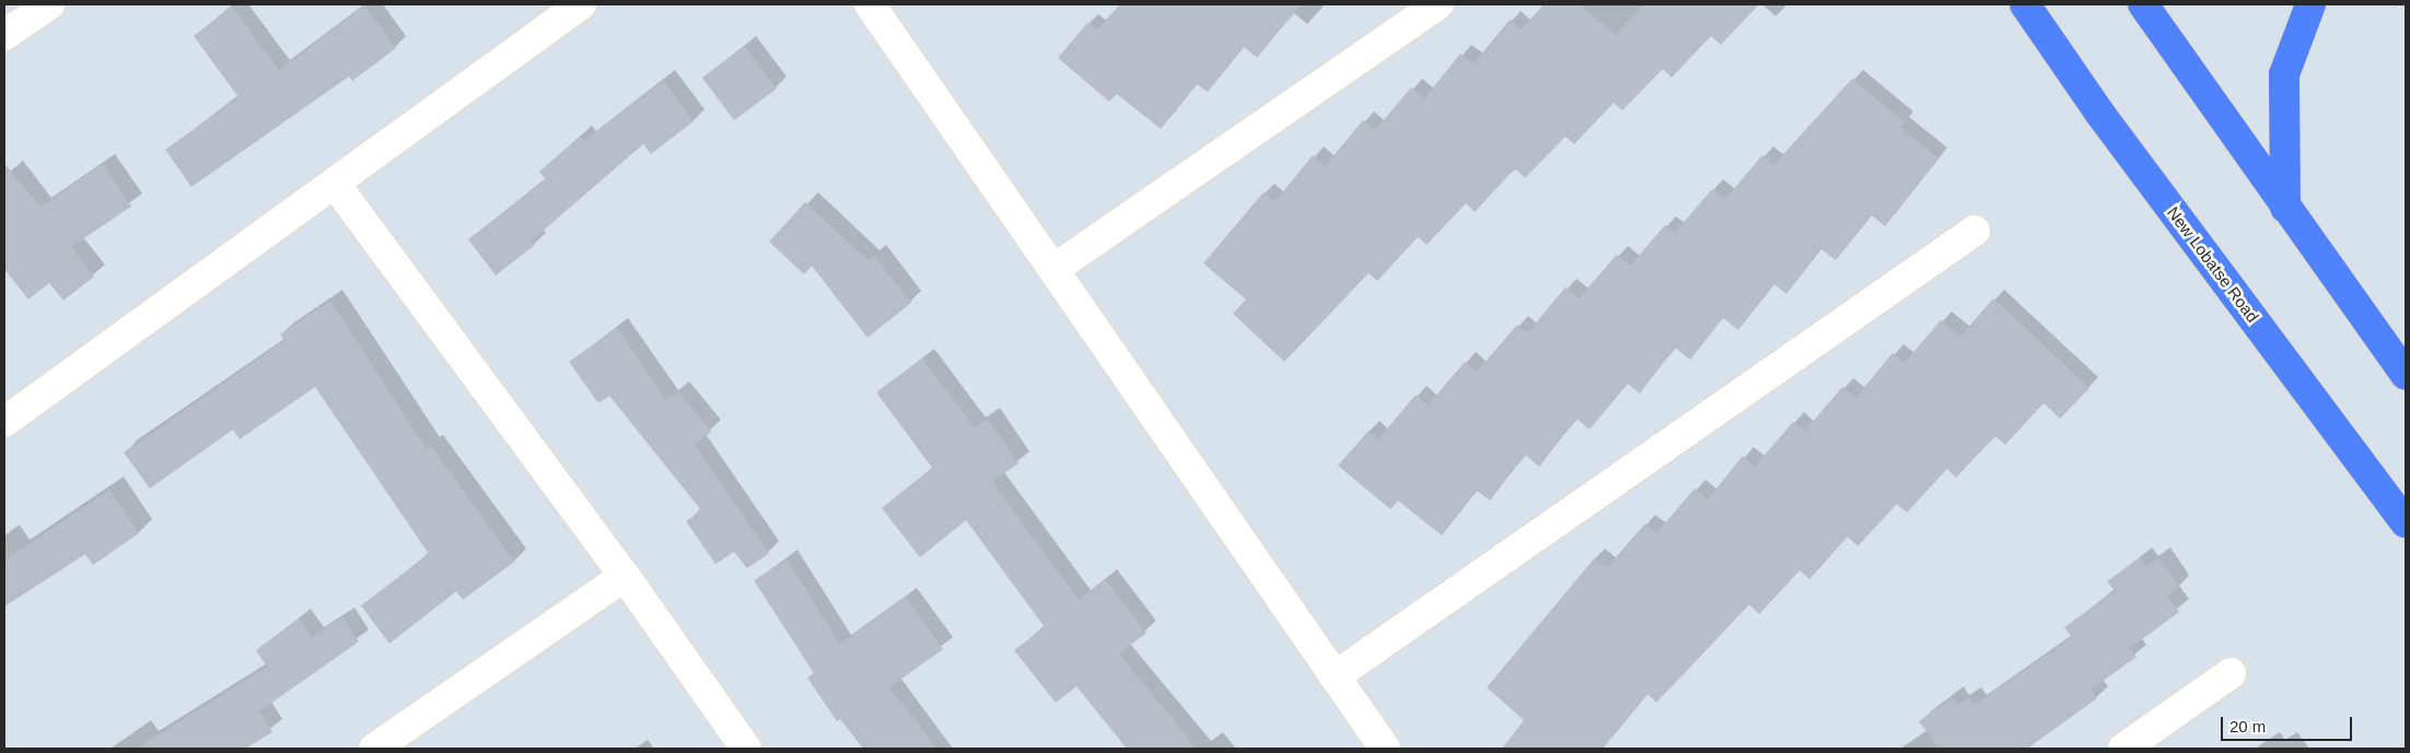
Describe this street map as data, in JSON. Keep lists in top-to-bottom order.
{
  "streets": {
    "main road": ["New Lobatse Road"]
  },
  "scale_bar": "20 m"
}
